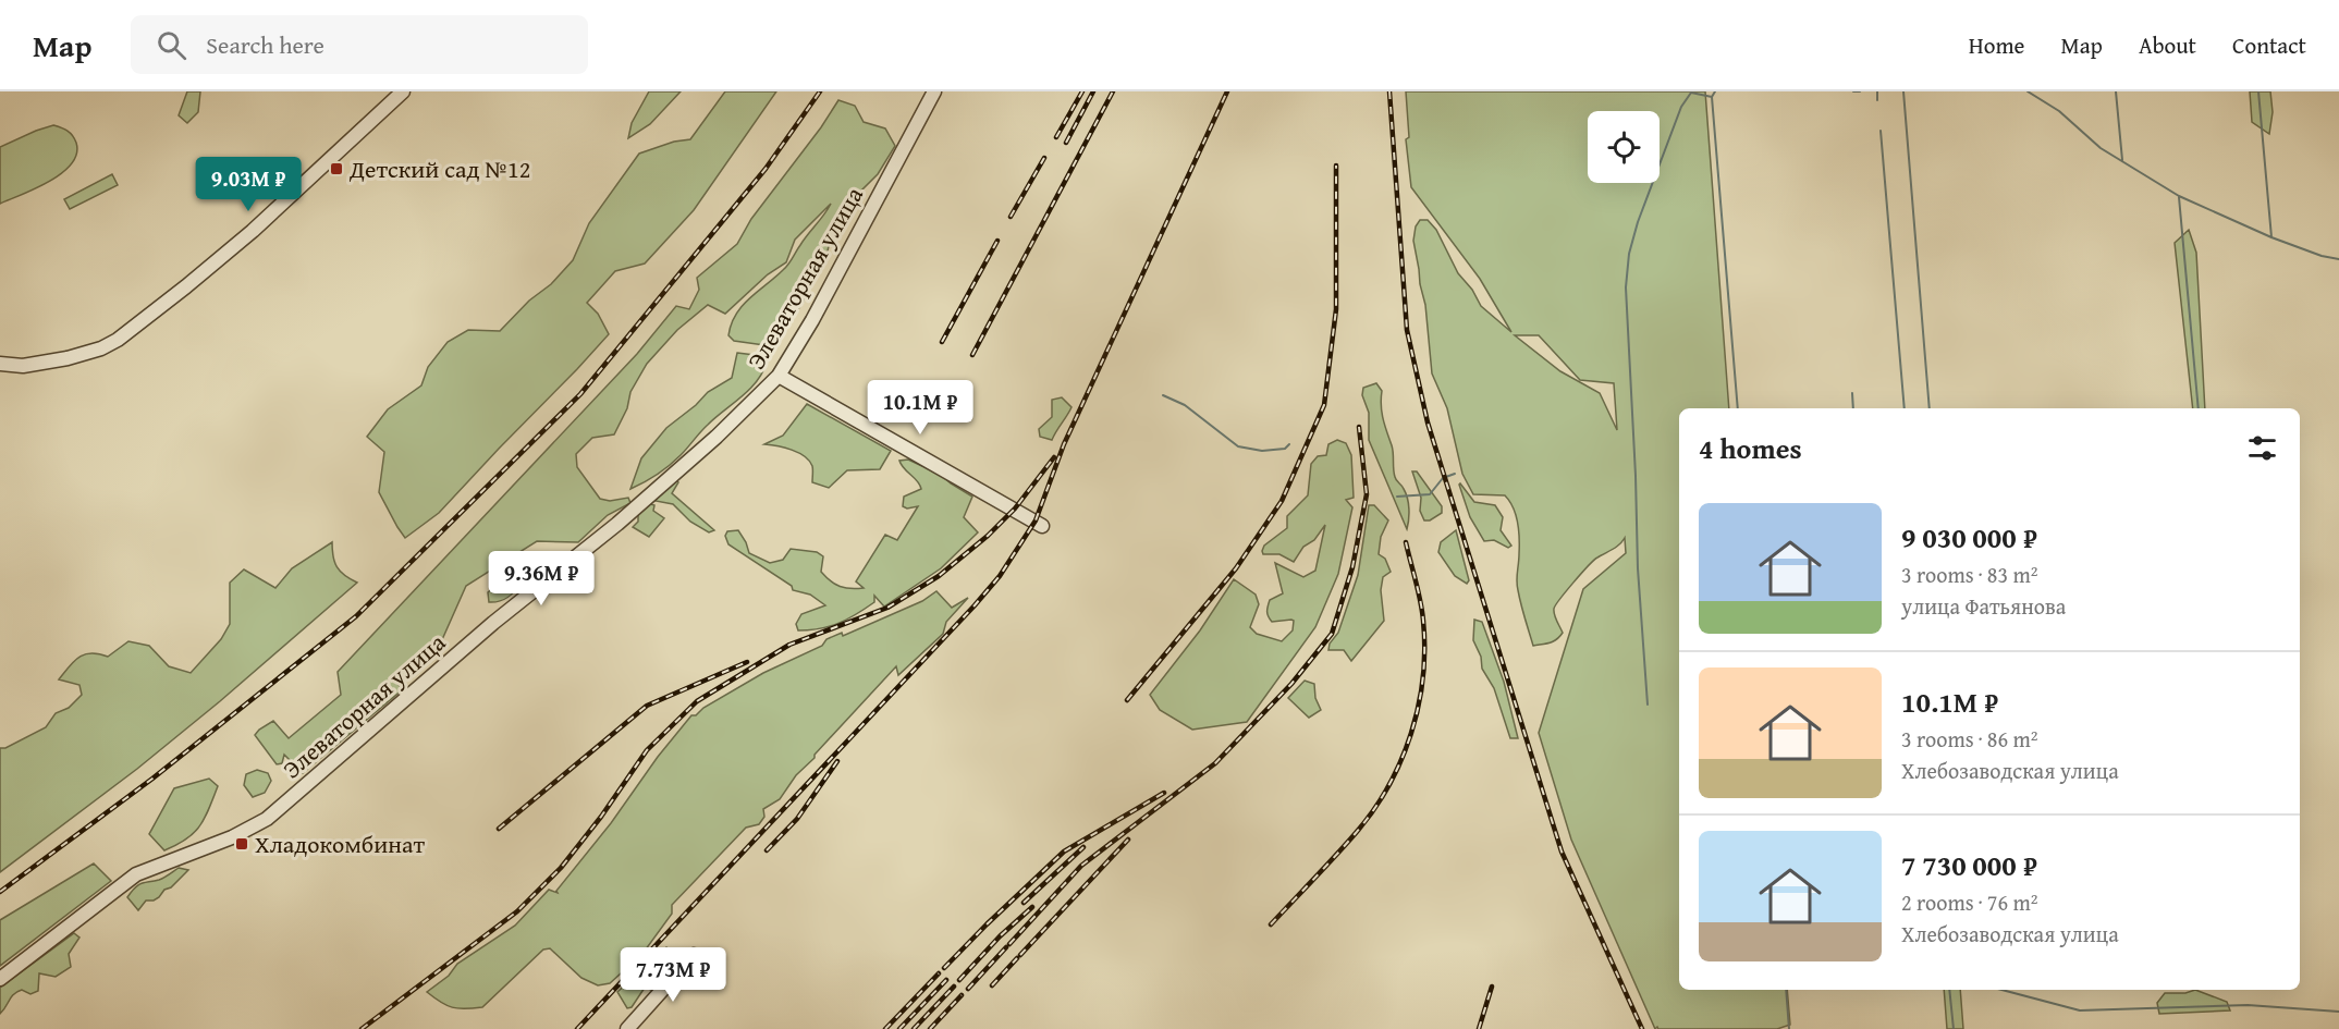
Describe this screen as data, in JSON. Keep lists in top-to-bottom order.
{
  "streets": {
    "street": ["Элеваторная улица"]
  },
  "places": {
    "transit": ["Детский сад №12", "Хладокомбинат"]
  },
  "page": {
    "header": "Map",
    "search": "Search here",
    "nav": [
      "Home",
      "Map",
      "About",
      "Contact"
    ],
    "price": [
      "9.03M ₽",
      "10.1M ₽",
      "9.36M ₽",
      "7.73M ₽"
    ],
    "heading": "4 homes",
    "list": [
      {
        "name": "9 030 000 ₽",
        "note": "3 rooms · 83 m² · улица Фатьянова"
      },
      {
        "name": "10.1M ₽",
        "note": "3 rooms · 86 m² · Хлебозаводская улица"
      },
      {
        "name": "7 730 000 ₽",
        "note": "2 rooms · 76 m² · Хлебозаводская улица"
      }
    ]
  }
}
